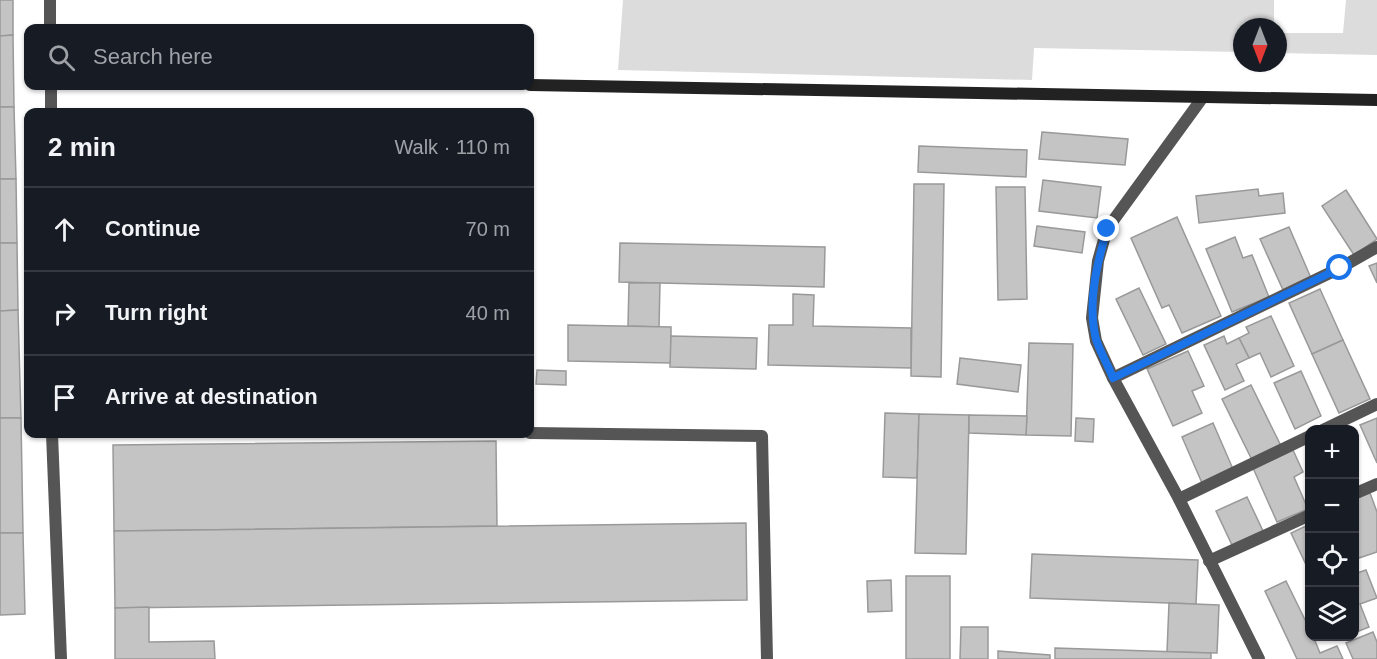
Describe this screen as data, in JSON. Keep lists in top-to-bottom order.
{
  "north": "bottom",
  "page": {
    "search": "Search here",
    "heading": ["2 min", "Walk · 110 m"],
    "list": [
      ["Continue", "70 m"],
      ["Turn right", "40 m"],
      "Arrive at destination"
    ],
    "map_buttons": ["+", "−"]
  }
}
